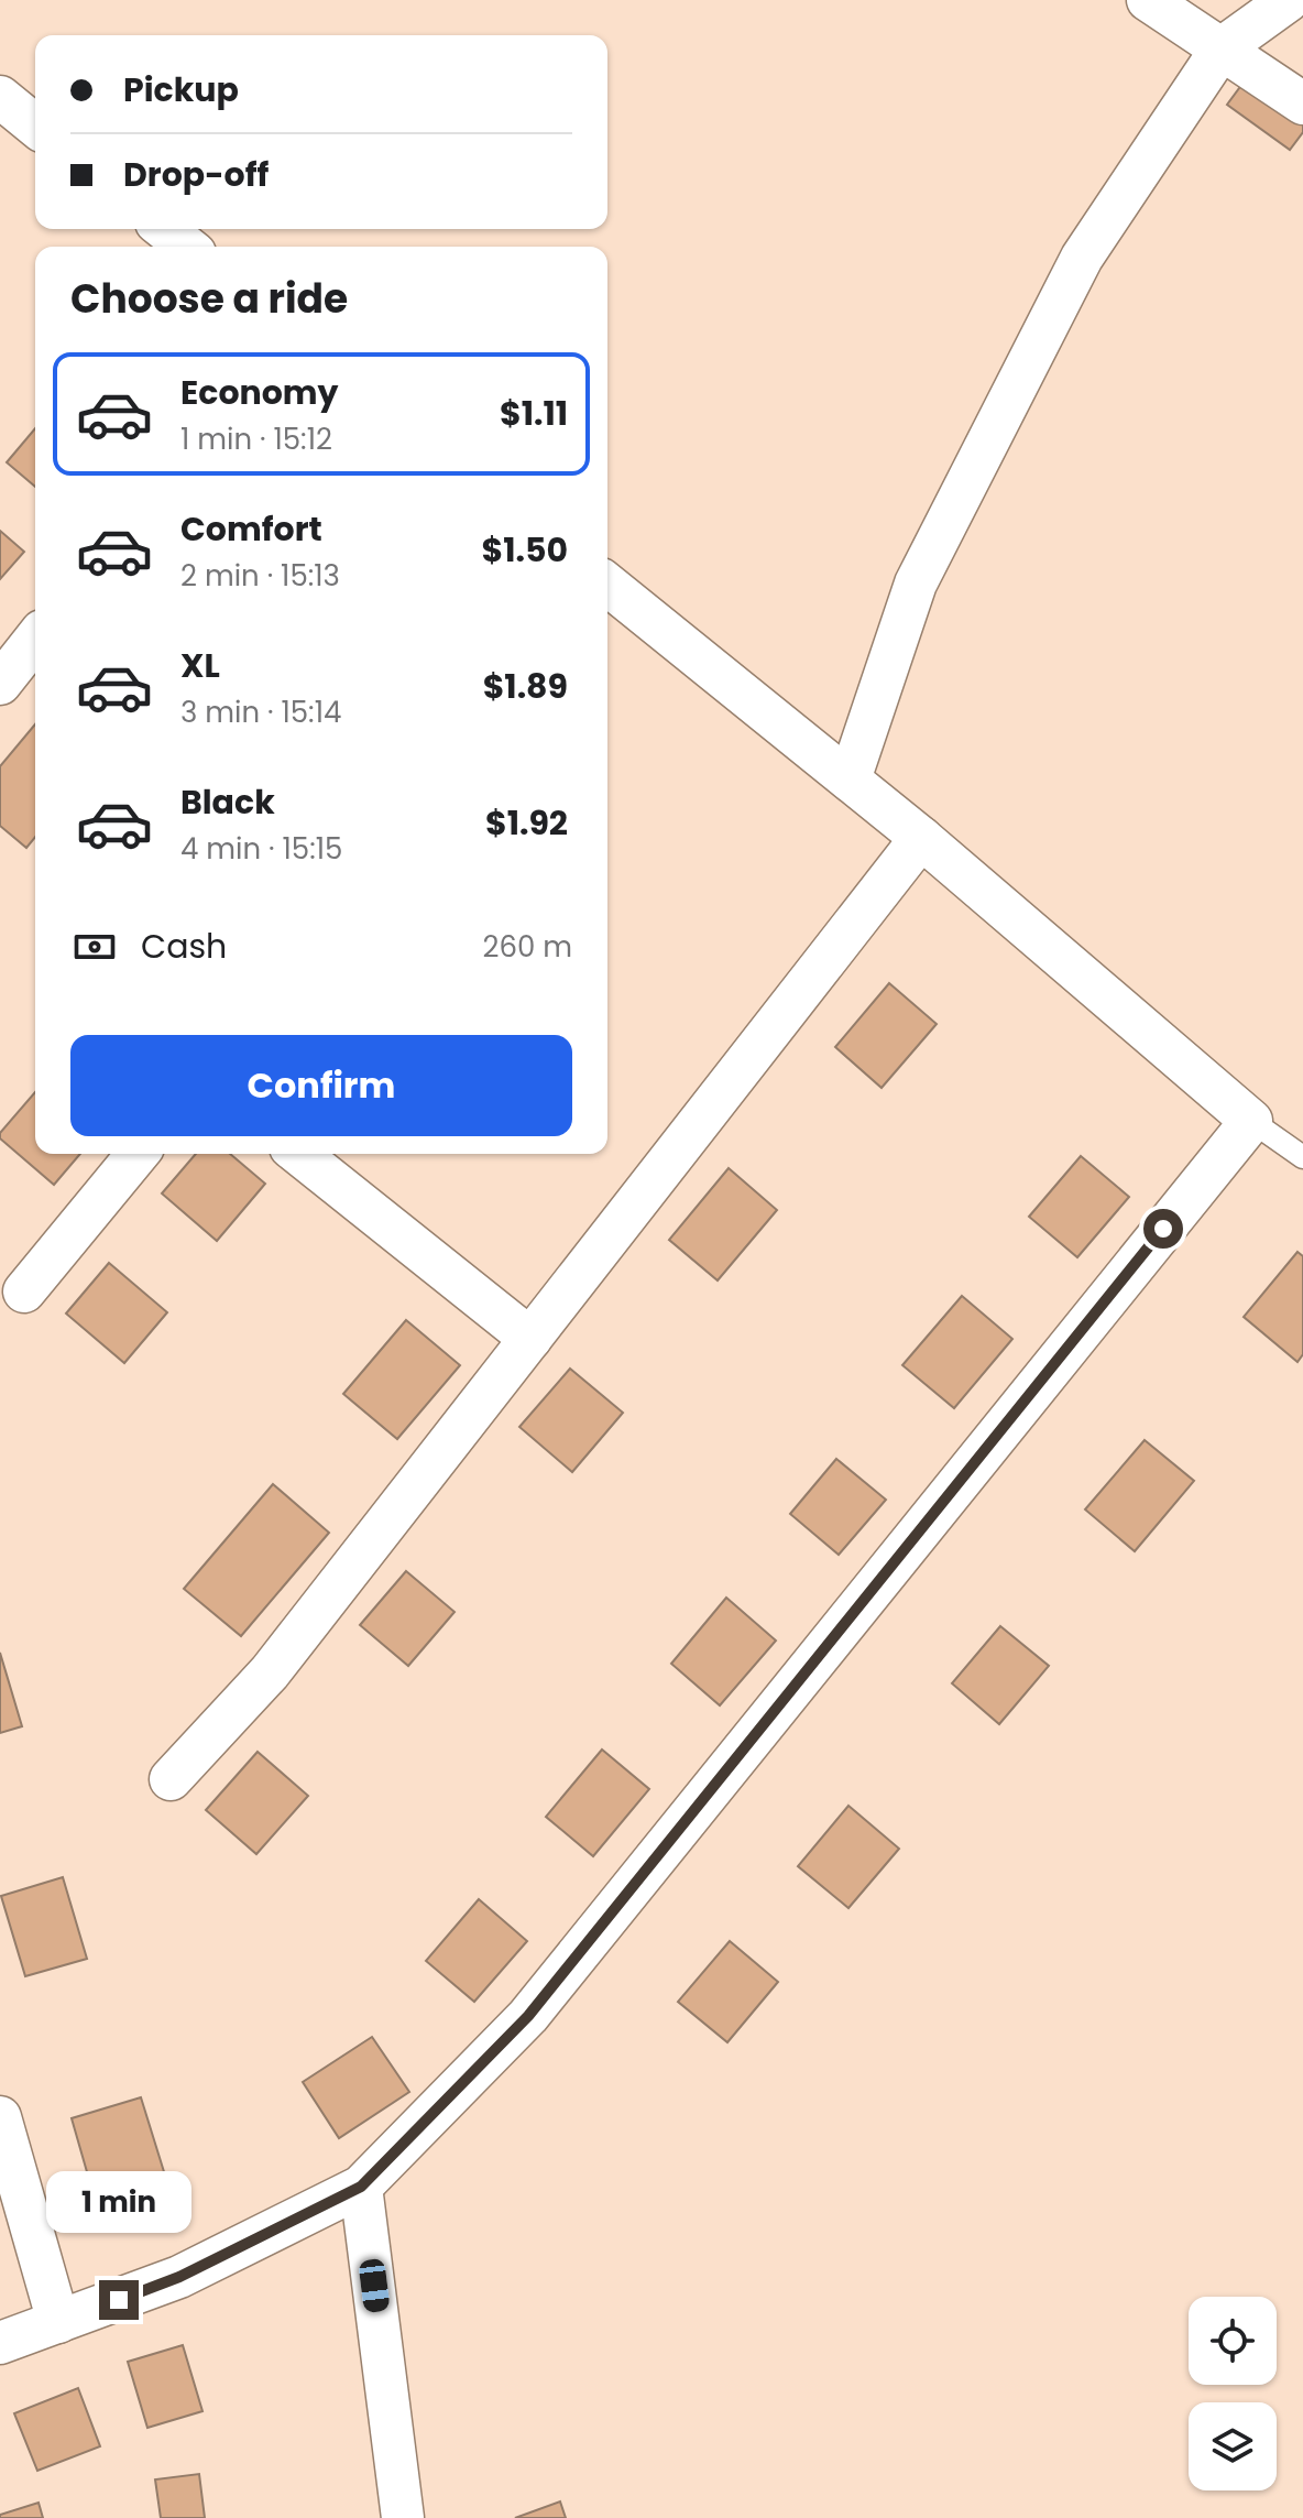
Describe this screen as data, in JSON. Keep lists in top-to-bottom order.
{
  "page": {
    "banner": ["Pickup", "Drop-off"],
    "heading": "Choose a ride",
    "list": [
      {
        "name": "Economy",
        "note": "1 min · 15:12",
        "value": "$1.11"
      },
      {
        "name": "Comfort",
        "note": "2 min · 15:13",
        "value": "$1.50"
      },
      {
        "name": "XL",
        "note": "3 min · 15:14",
        "value": "$1.89"
      },
      {
        "name": "Black",
        "note": "4 min · 15:15",
        "value": "$1.92"
      }
    ],
    "pay": ["Cash", "260 m"],
    "buttons": "Confirm",
    "bubble": "1 min"
  }
}
